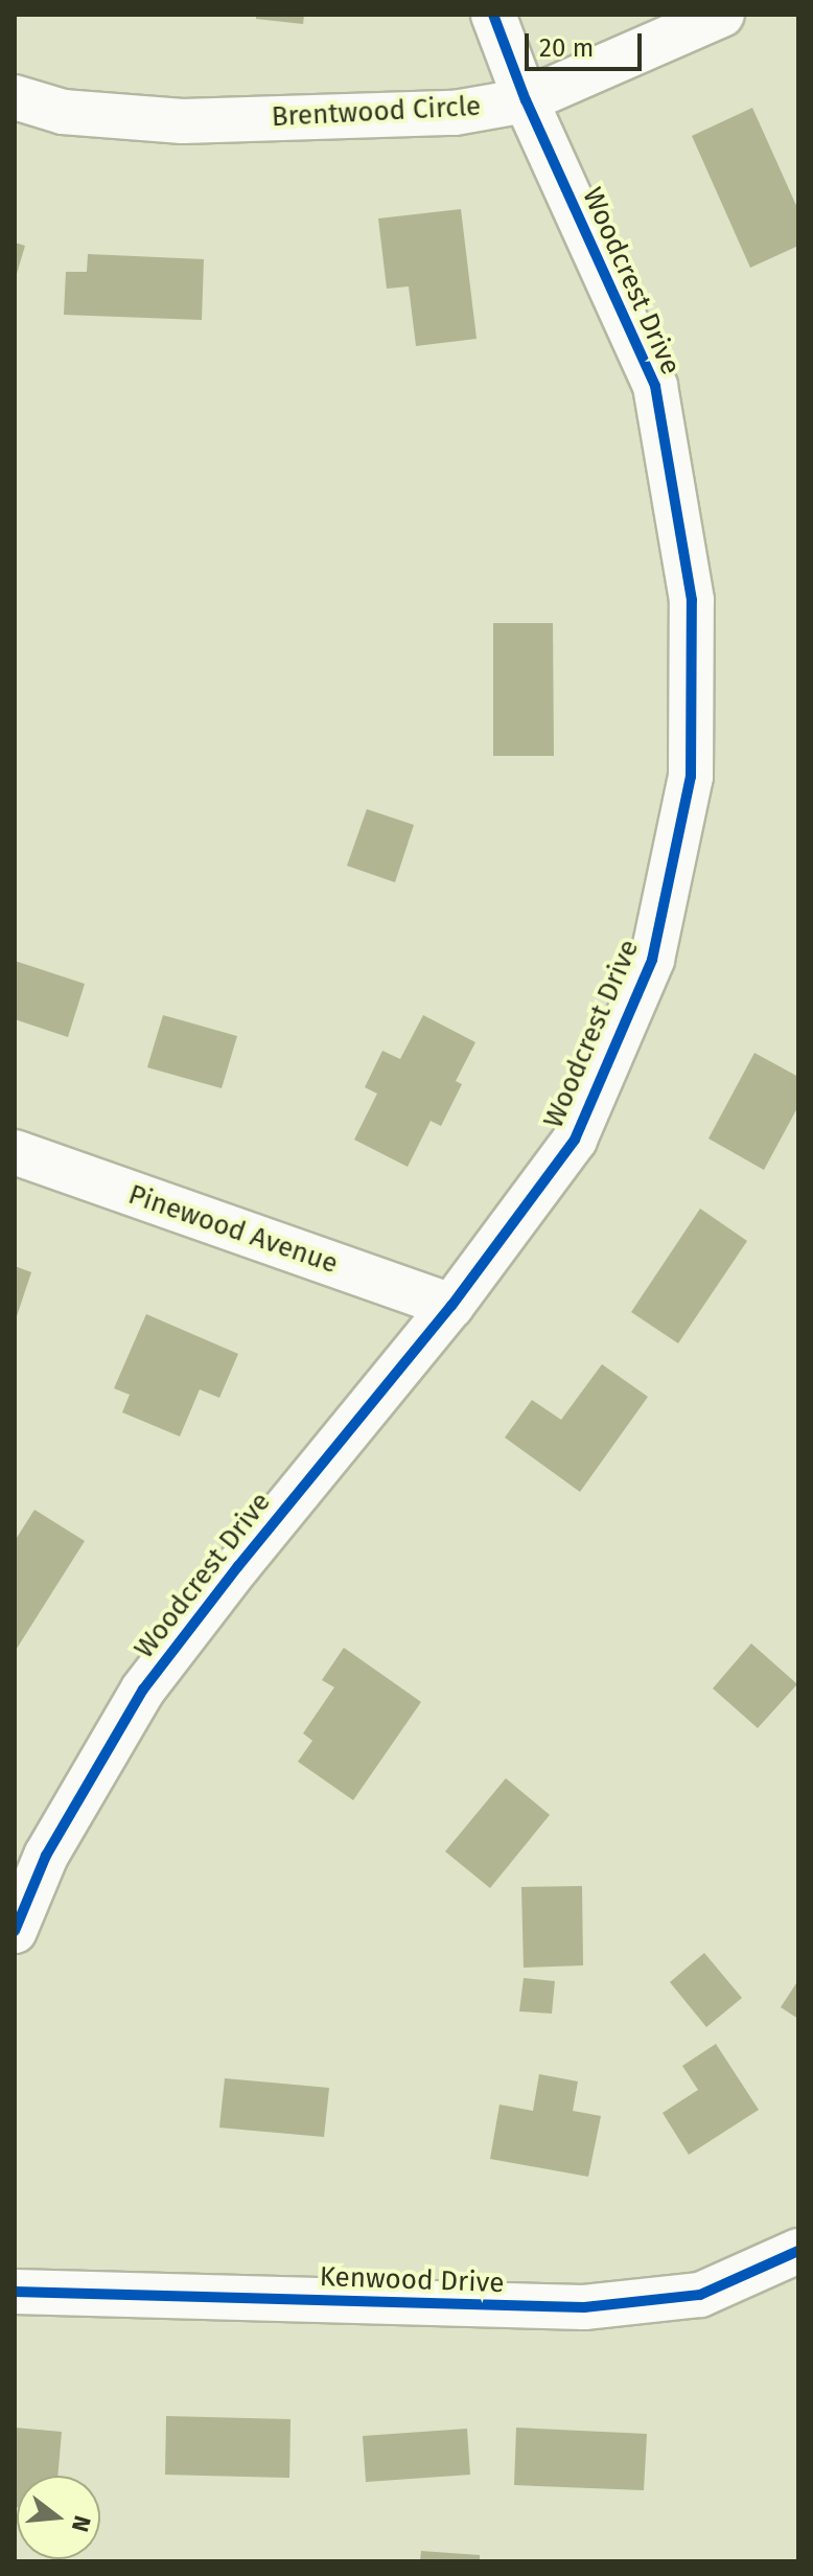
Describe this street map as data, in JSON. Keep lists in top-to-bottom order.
{
  "streets": {
    "street": [
      "Brentwood Circle",
      "Woodcrest Drive",
      "Pinewood Avenue",
      "Kenwood Drive"
    ]
  },
  "crossings": [
    ["Brentwood Circle", "Woodcrest Drive"],
    ["Woodcrest Drive", "Pinewood Avenue"]
  ],
  "scale_bar": "20 m",
  "north": "right"
}
